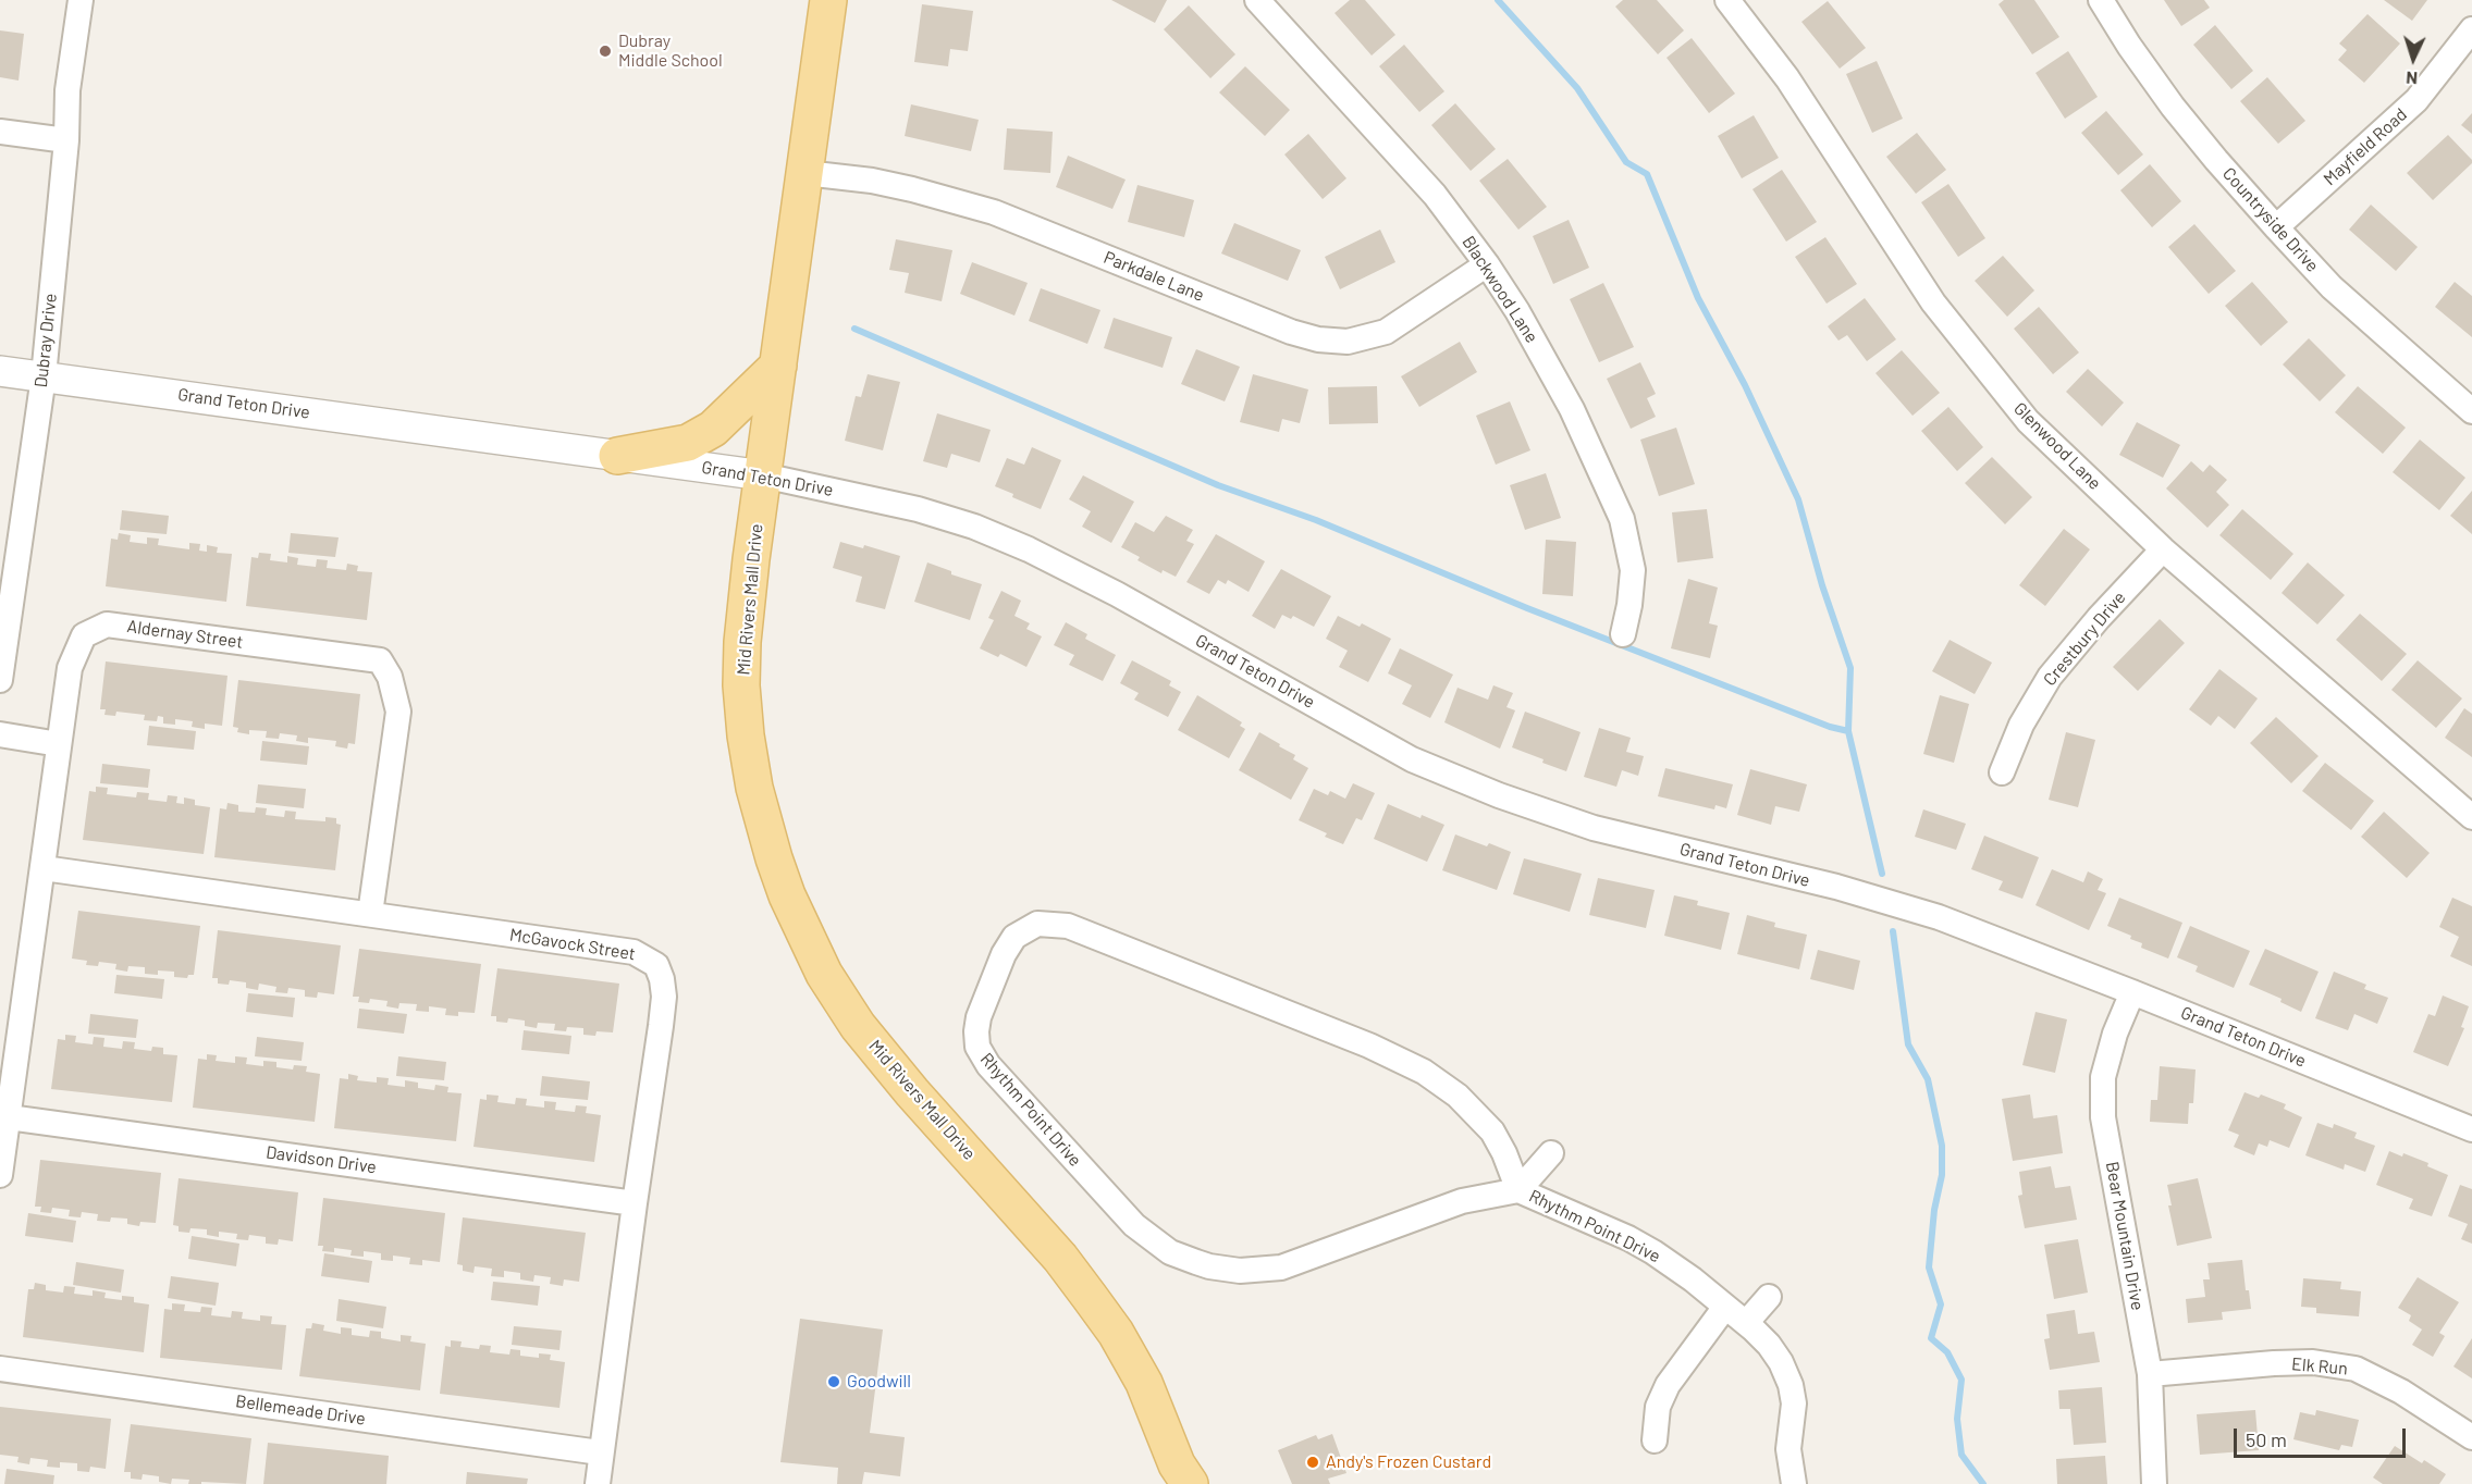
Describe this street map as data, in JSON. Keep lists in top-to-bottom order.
{
  "streets": {
    "main road": ["Mid Rivers Mall Drive"],
    "street": [
      "Mayfield Road",
      "Countryside Drive",
      "Parkdale Lane",
      "Blackwood Lane",
      "Dubray Drive",
      "Grand Teton Drive",
      "Glenwood Lane",
      "Aldernay Street",
      "Crestbury Drive",
      "McGavock Street",
      "Rhythm Point Drive",
      "Davidson Drive",
      "Bear Mountain Drive",
      "Elk Run",
      "Bellemeade Drive"
    ]
  },
  "crossings": [
    ["Mayfield Road", "Countryside Drive"],
    ["Parkdale Lane", "Blackwood Lane"],
    ["Parkdale Lane", "Mid Rivers Mall Drive"],
    ["Dubray Drive", "Grand Teton Drive"],
    ["Grand Teton Drive", "Mid Rivers Mall Drive"],
    ["Grand Teton Drive", "Bear Mountain Drive"],
    ["Glenwood Lane", "Crestbury Drive"],
    ["Aldernay Street", "McGavock Street"],
    ["Aldernay Street", "Davidson Drive"],
    ["McGavock Street", "Davidson Drive"],
    ["McGavock Street", "Bellemeade Drive"],
    ["Bear Mountain Drive", "Elk Run"]
  ],
  "places": ["Dubray Middle School", "Goodwill", "Andy's Frozen Custard"],
  "scale_bar": "50 m",
  "north": "bottom"
}
